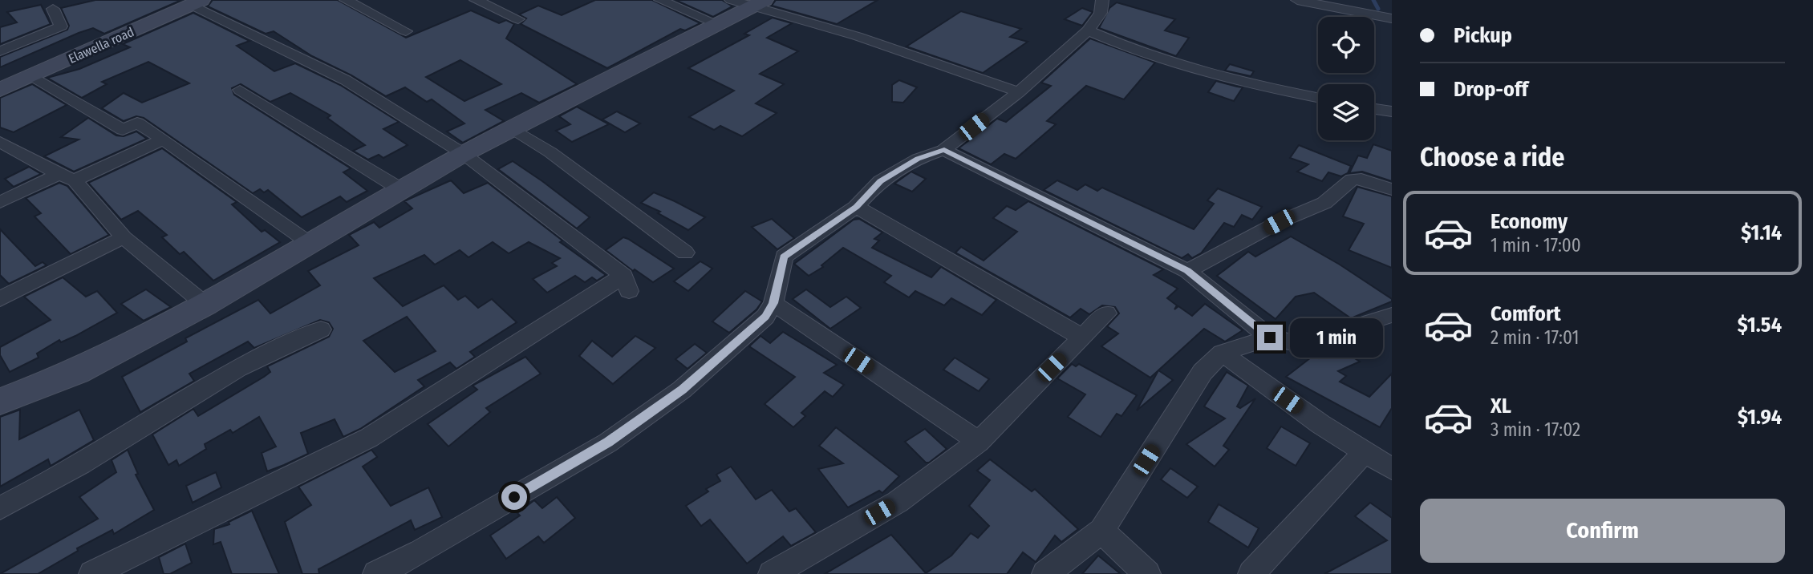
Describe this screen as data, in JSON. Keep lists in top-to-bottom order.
{
  "streets": {
    "street": ["Elawella road"]
  },
  "page": {
    "banner": ["Pickup", "Drop-off"],
    "heading": "Choose a ride",
    "list": [
      {
        "name": "Economy",
        "note": "1 min · 17:00",
        "value": "$1.14"
      },
      {
        "name": "Comfort",
        "note": "2 min · 17:01",
        "value": "$1.54"
      },
      {
        "name": "XL",
        "note": "3 min · 17:02",
        "value": "$1.94"
      }
    ],
    "bubble": "1 min",
    "buttons": "Confirm"
  }
}
